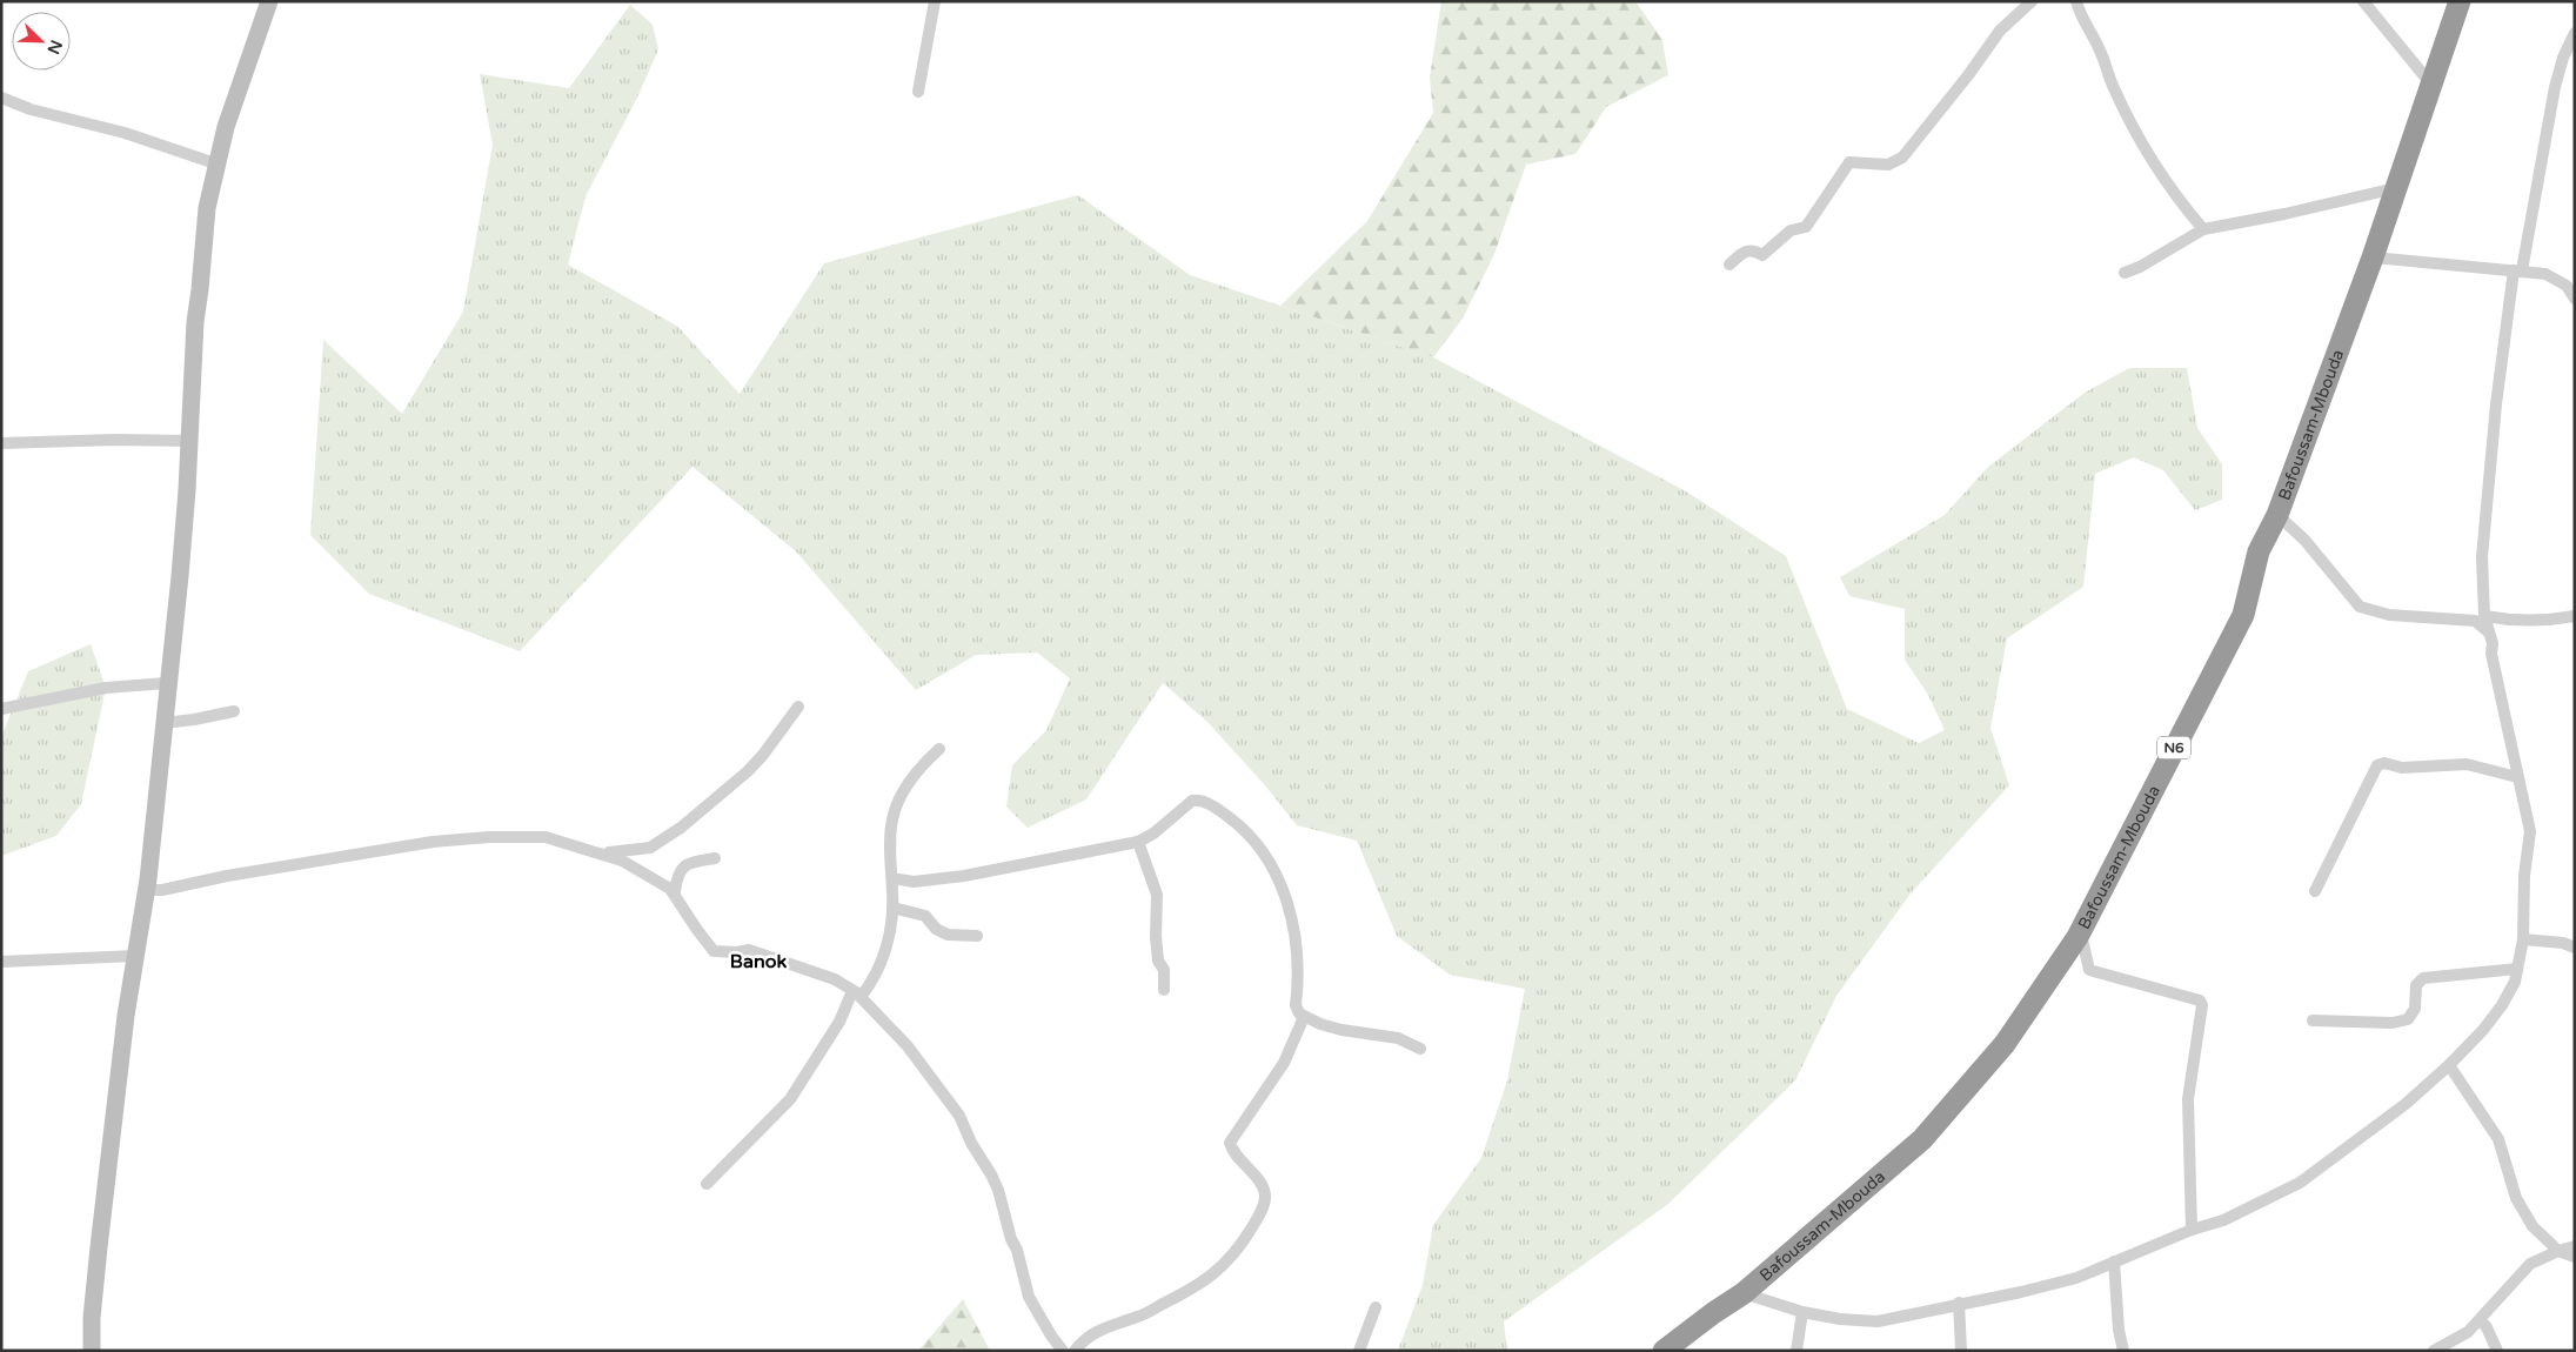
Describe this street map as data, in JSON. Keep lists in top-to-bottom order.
{
  "streets": {
    "highway": ["Bafoussam-Mbouda", "N6"]
  },
  "districts": ["Banok"],
  "north": "bottom right"
}
